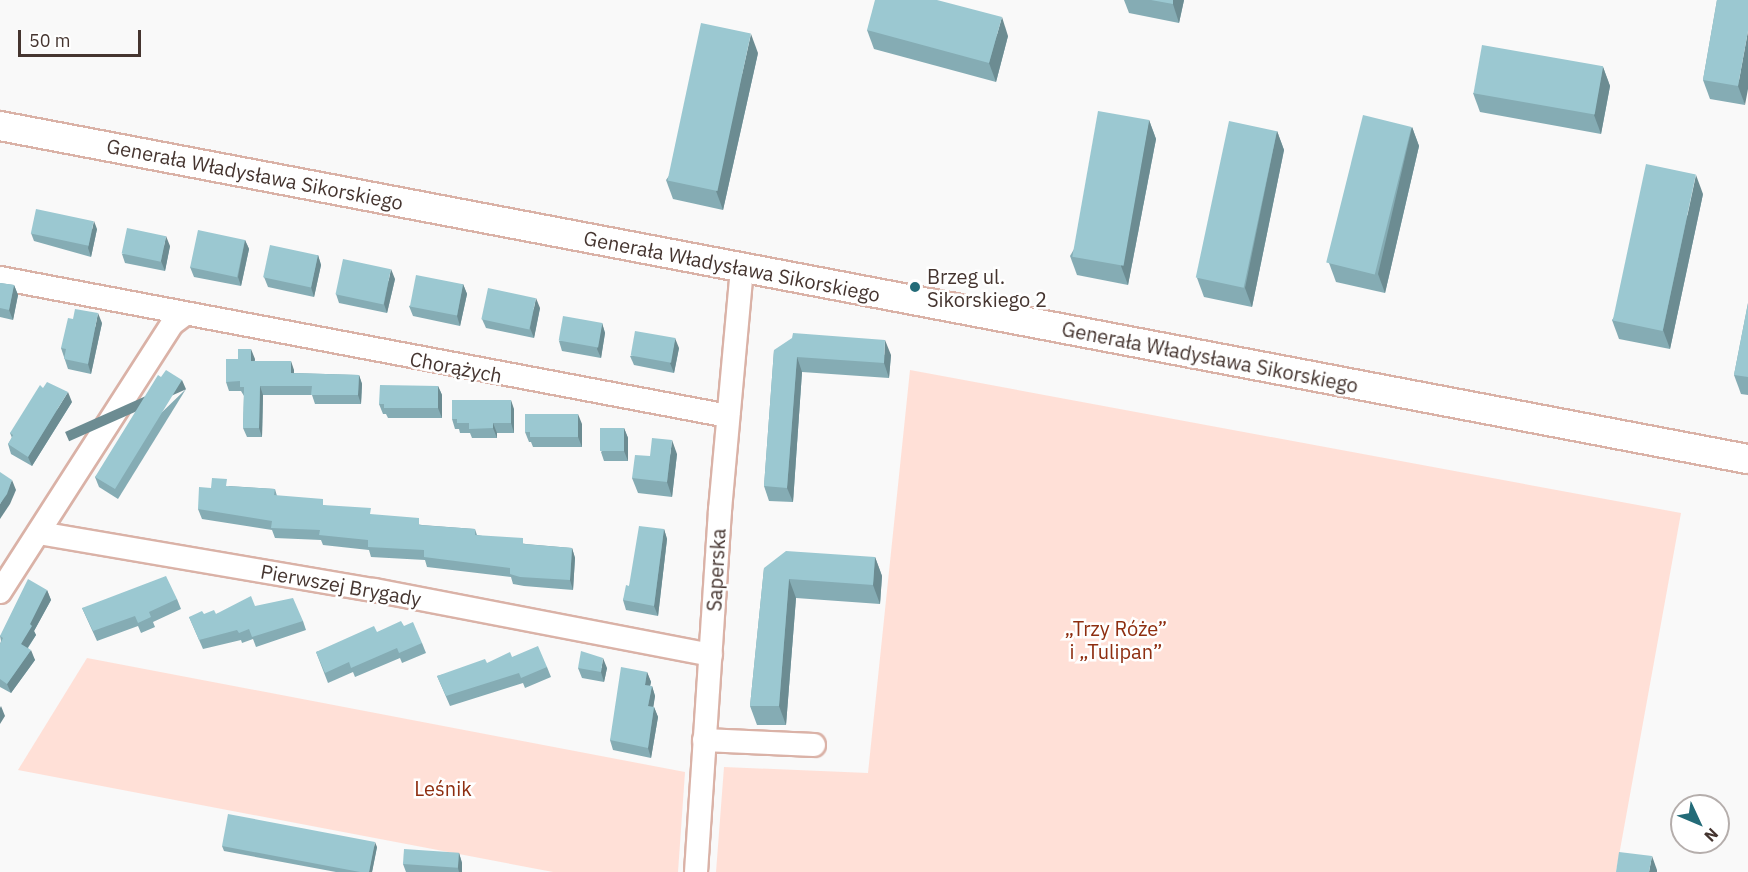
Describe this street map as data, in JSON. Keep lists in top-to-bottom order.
{
  "streets": {
    "main road": ["Generała Władysława Sikorskiego"],
    "street": ["Chorążych", "Saperska", "Pierwszej Brygady"]
  },
  "crossings": [
    ["Generała Władysława Sikorskiego", "Saperska"],
    ["Chorążych", "Saperska"],
    ["Saperska", "Pierwszej Brygady"]
  ],
  "parks": ["„Trzy Róże” i „Tulipan”", "Leśnik"],
  "places": ["Brzeg ul. Sikorskiego 2"],
  "scale_bar": "50 m",
  "north": "bottom right"
}
